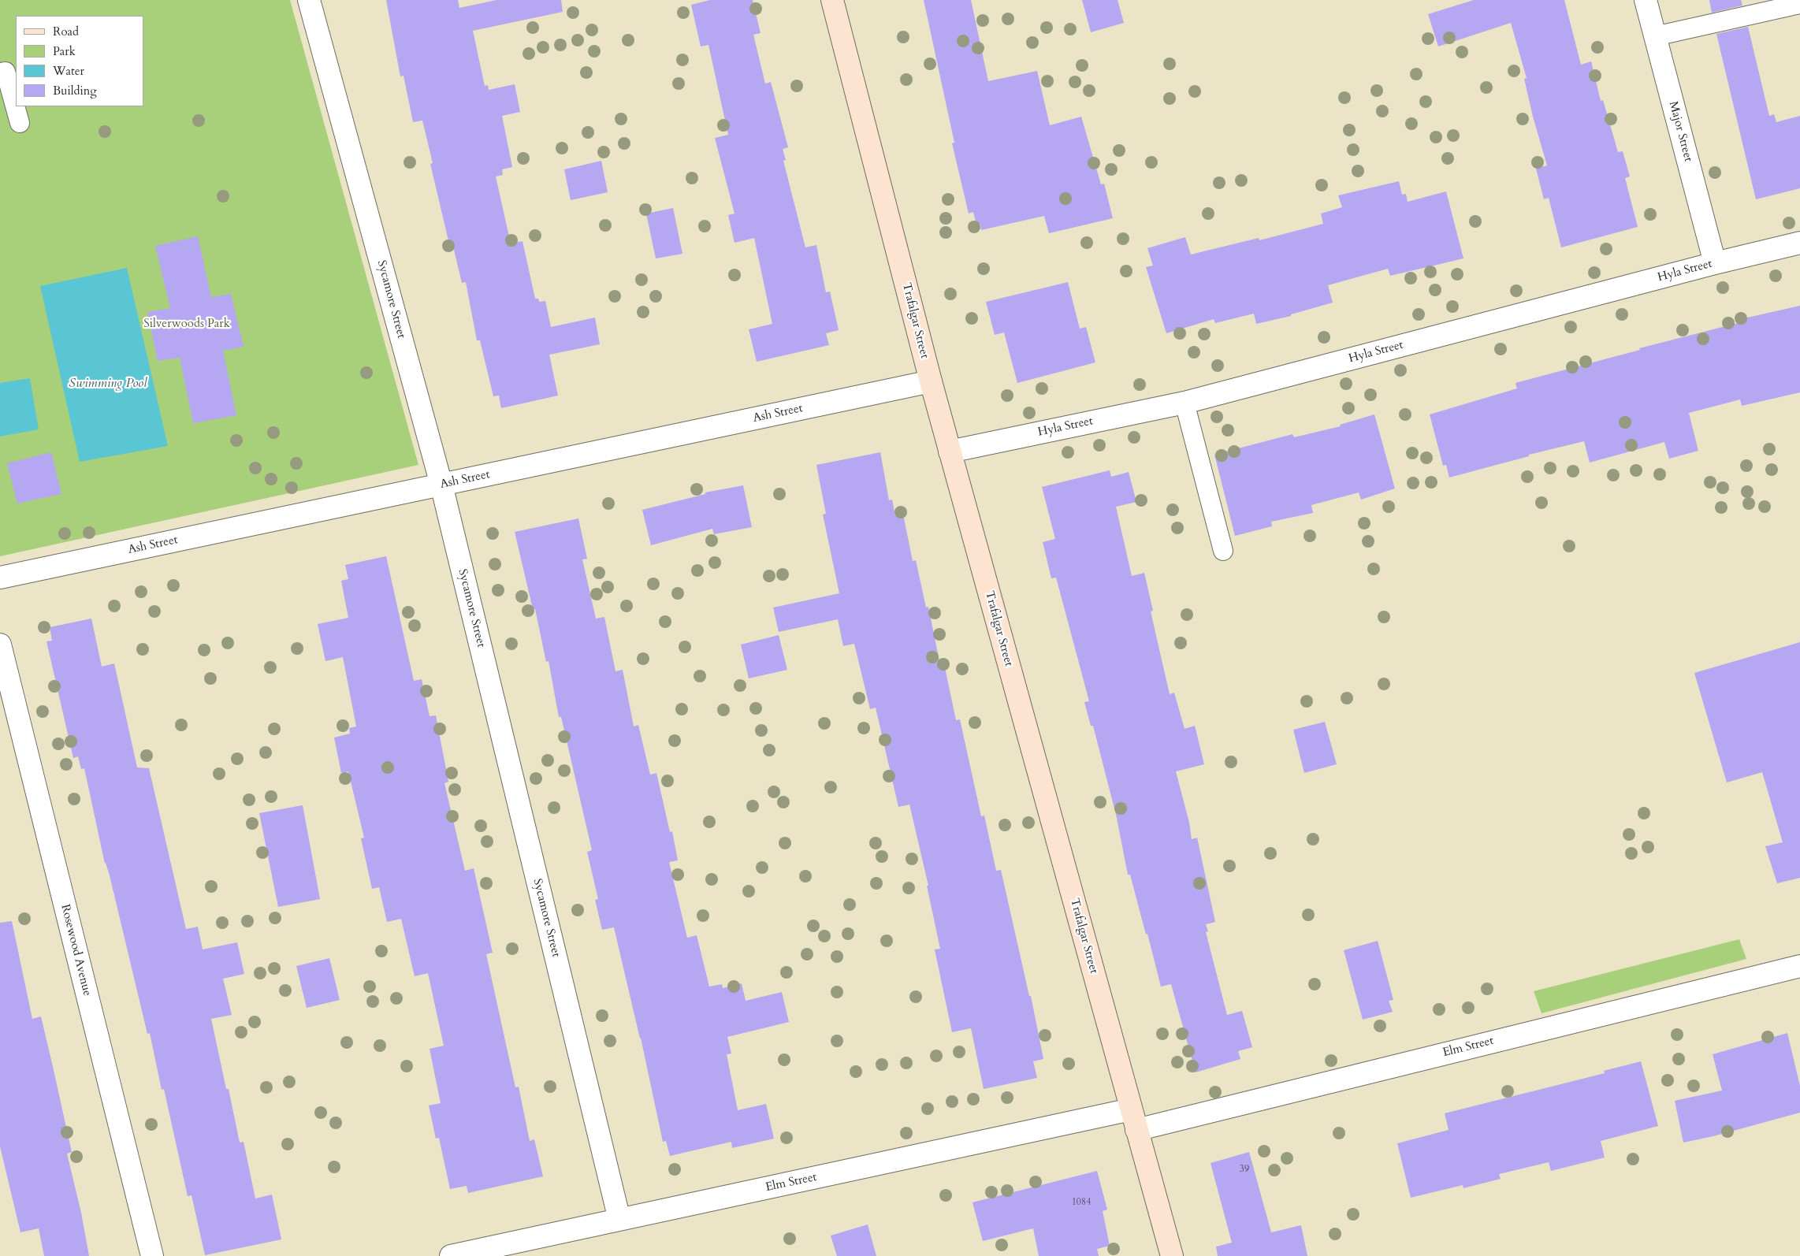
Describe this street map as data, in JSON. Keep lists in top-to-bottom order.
{
  "streets": {
    "main road": ["Trafalgar Street"],
    "street": [
      "Major Street",
      "Hyla Street",
      "Sycamore Street",
      "Ash Street",
      "Rosewood Avenue",
      "Elm Street"
    ]
  },
  "crossings": [
    ["Major Street", "Hyla Street"],
    ["Hyla Street", "Trafalgar Street"],
    ["Sycamore Street", "Ash Street"],
    ["Sycamore Street", "Elm Street"],
    ["Trafalgar Street", "Ash Street"],
    ["Trafalgar Street", "Elm Street"]
  ],
  "water": ["Swimming Pool"],
  "parks": ["Silverwoods Park"],
  "house_numbers": ["39", "1084"],
  "legend": [
    "Road",
    "Park",
    "Water",
    "Building"
  ]
}
